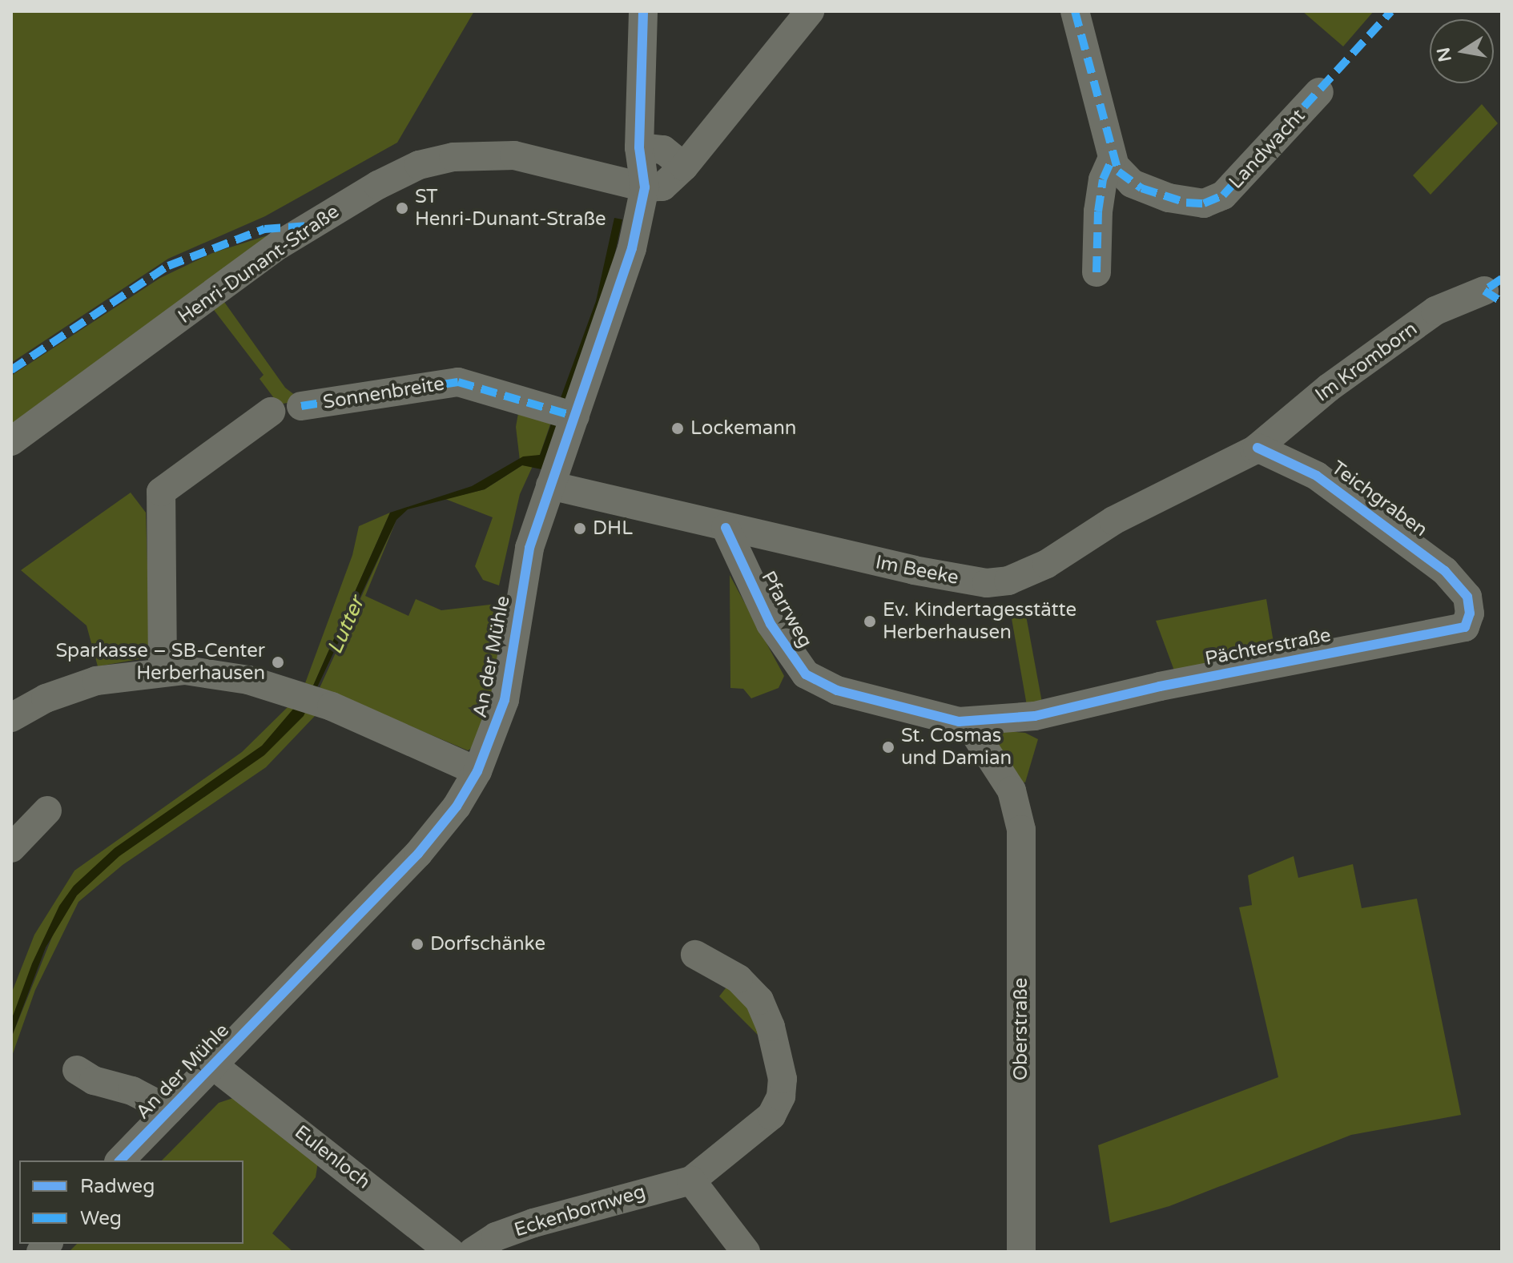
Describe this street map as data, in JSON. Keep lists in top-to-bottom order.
{
  "streets": {
    "street": [
      "Landwacht",
      "Henri-Dunant-Straße",
      "Im Kromborn",
      "Sonnenbreite",
      "Teichgraben",
      "Im Beeke",
      "Pfarrweg",
      "Pächterstraße",
      "An der Mühle",
      "Oberstraße",
      "Eulenloch",
      "Eckenbornweg"
    ]
  },
  "crossings": [
    ["Henri-Dunant-Straße", "An der Mühle"],
    ["Im Kromborn", "Teichgraben"],
    ["Im Kromborn", "Im Beeke"],
    ["Sonnenbreite", "An der Mühle"],
    ["Teichgraben", "Im Beeke"],
    ["Teichgraben", "Pächterstraße"],
    ["Im Beeke", "Pfarrweg"],
    ["Im Beeke", "An der Mühle"],
    ["Pfarrweg", "Pächterstraße"],
    ["Pfarrweg", "Oberstraße"],
    ["Pächterstraße", "Oberstraße"],
    ["An der Mühle", "Eulenloch"]
  ],
  "water": ["Lutter"],
  "places": [
    "ST Henri-Dunant-Straße",
    "Lockemann",
    "DHL",
    "Ev. Kindertagesstätte Herberhausen",
    "Sparkasse – SB-Center Herberhausen",
    "St. Cosmas und Damian",
    "Dorfschänke"
  ],
  "legend": ["Radweg", "Weg"],
  "north": "left"
}
